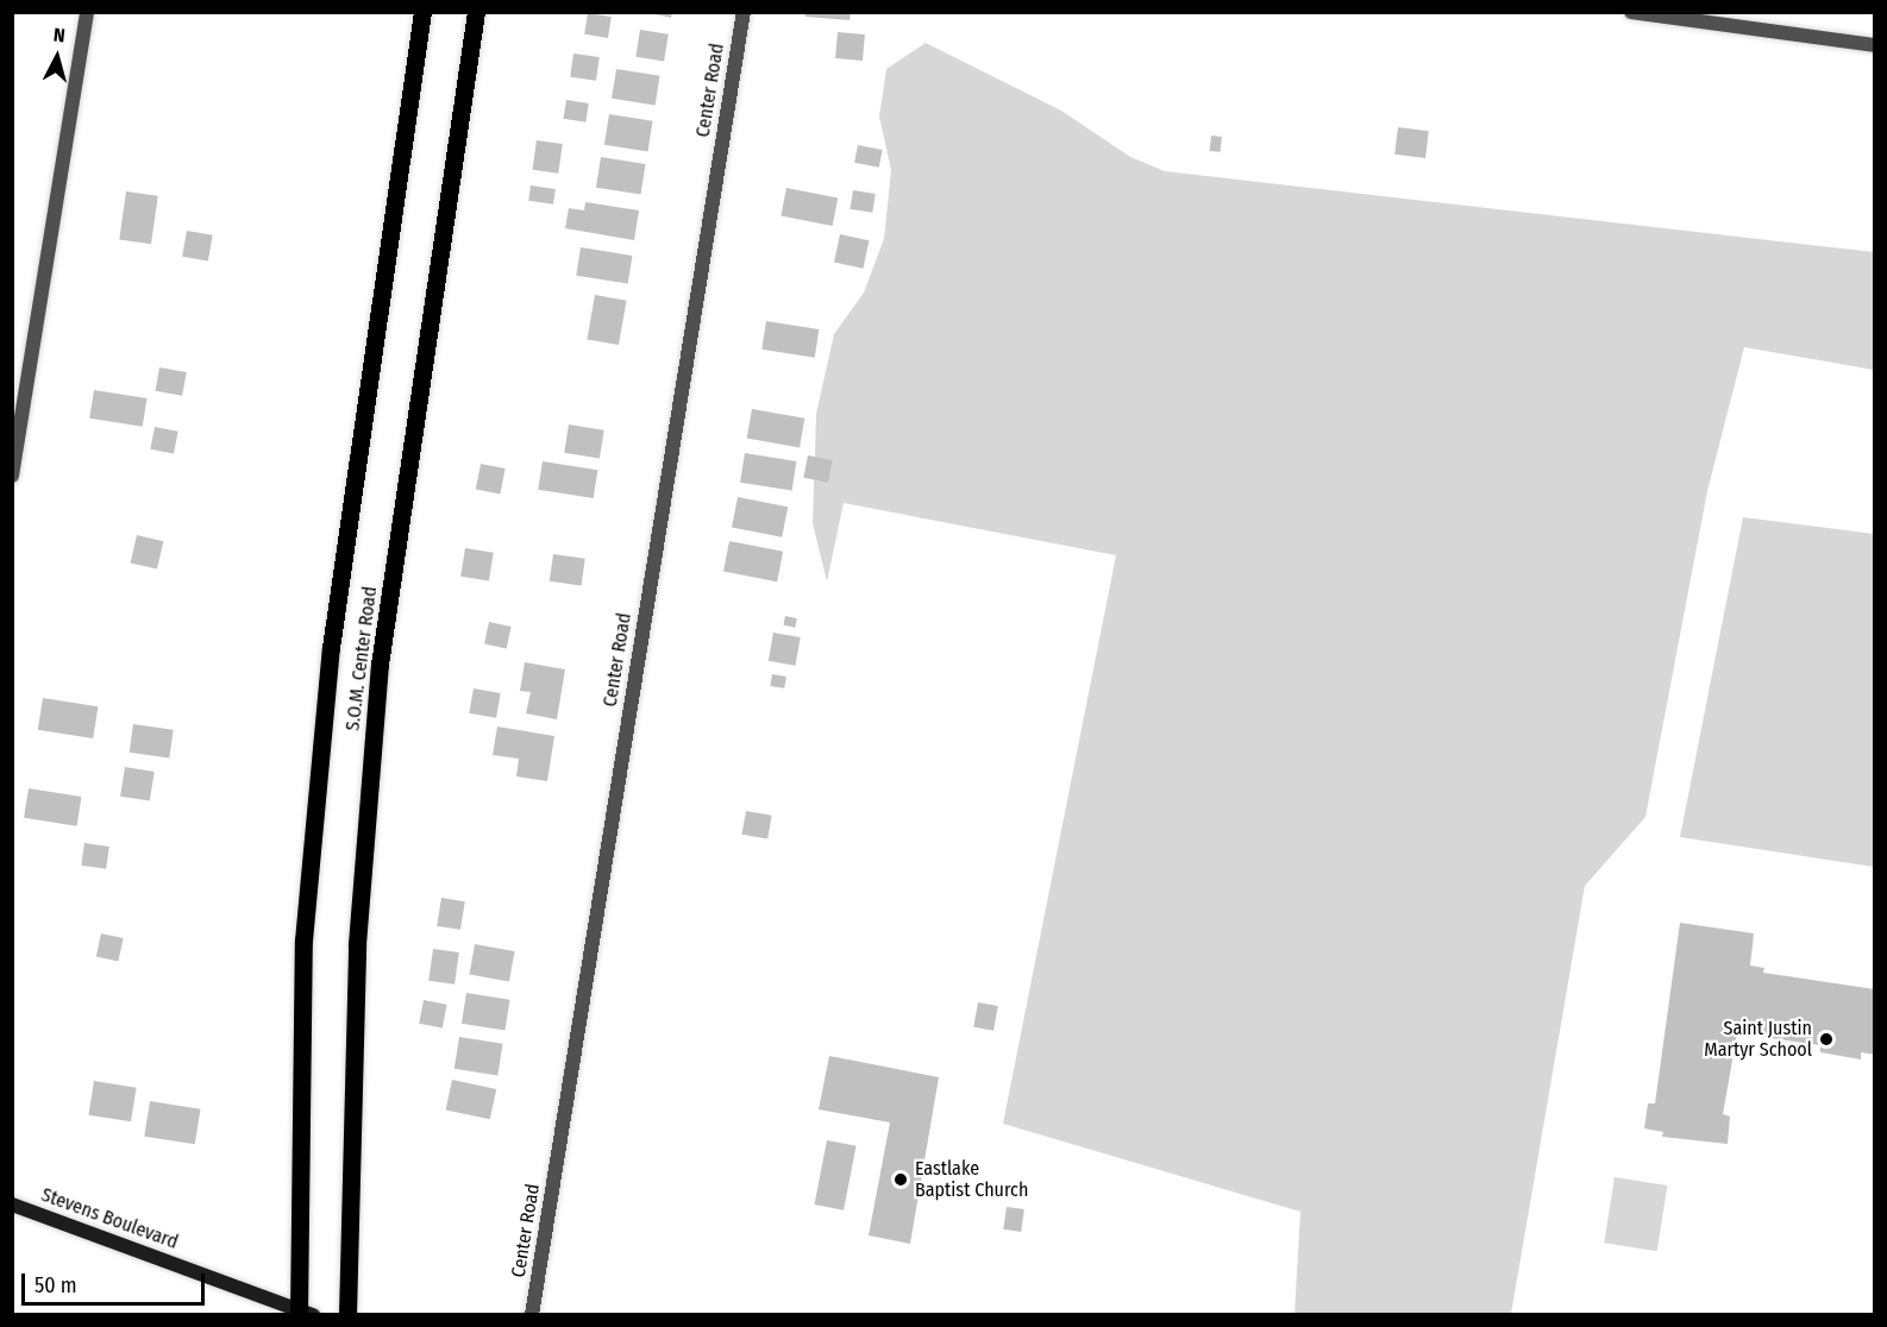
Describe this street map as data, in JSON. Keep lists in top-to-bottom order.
{
  "streets": {
    "main road": ["S.O.M. Center Road"],
    "street": ["Center Road", "Stevens Boulevard"]
  },
  "crossings": [
    ["S.O.M. Center Road", "Stevens Boulevard"]
  ],
  "places": ["Saint Justin Martyr School", "Eastlake Baptist Church"],
  "scale_bar": "50 m",
  "north": "top"
}
